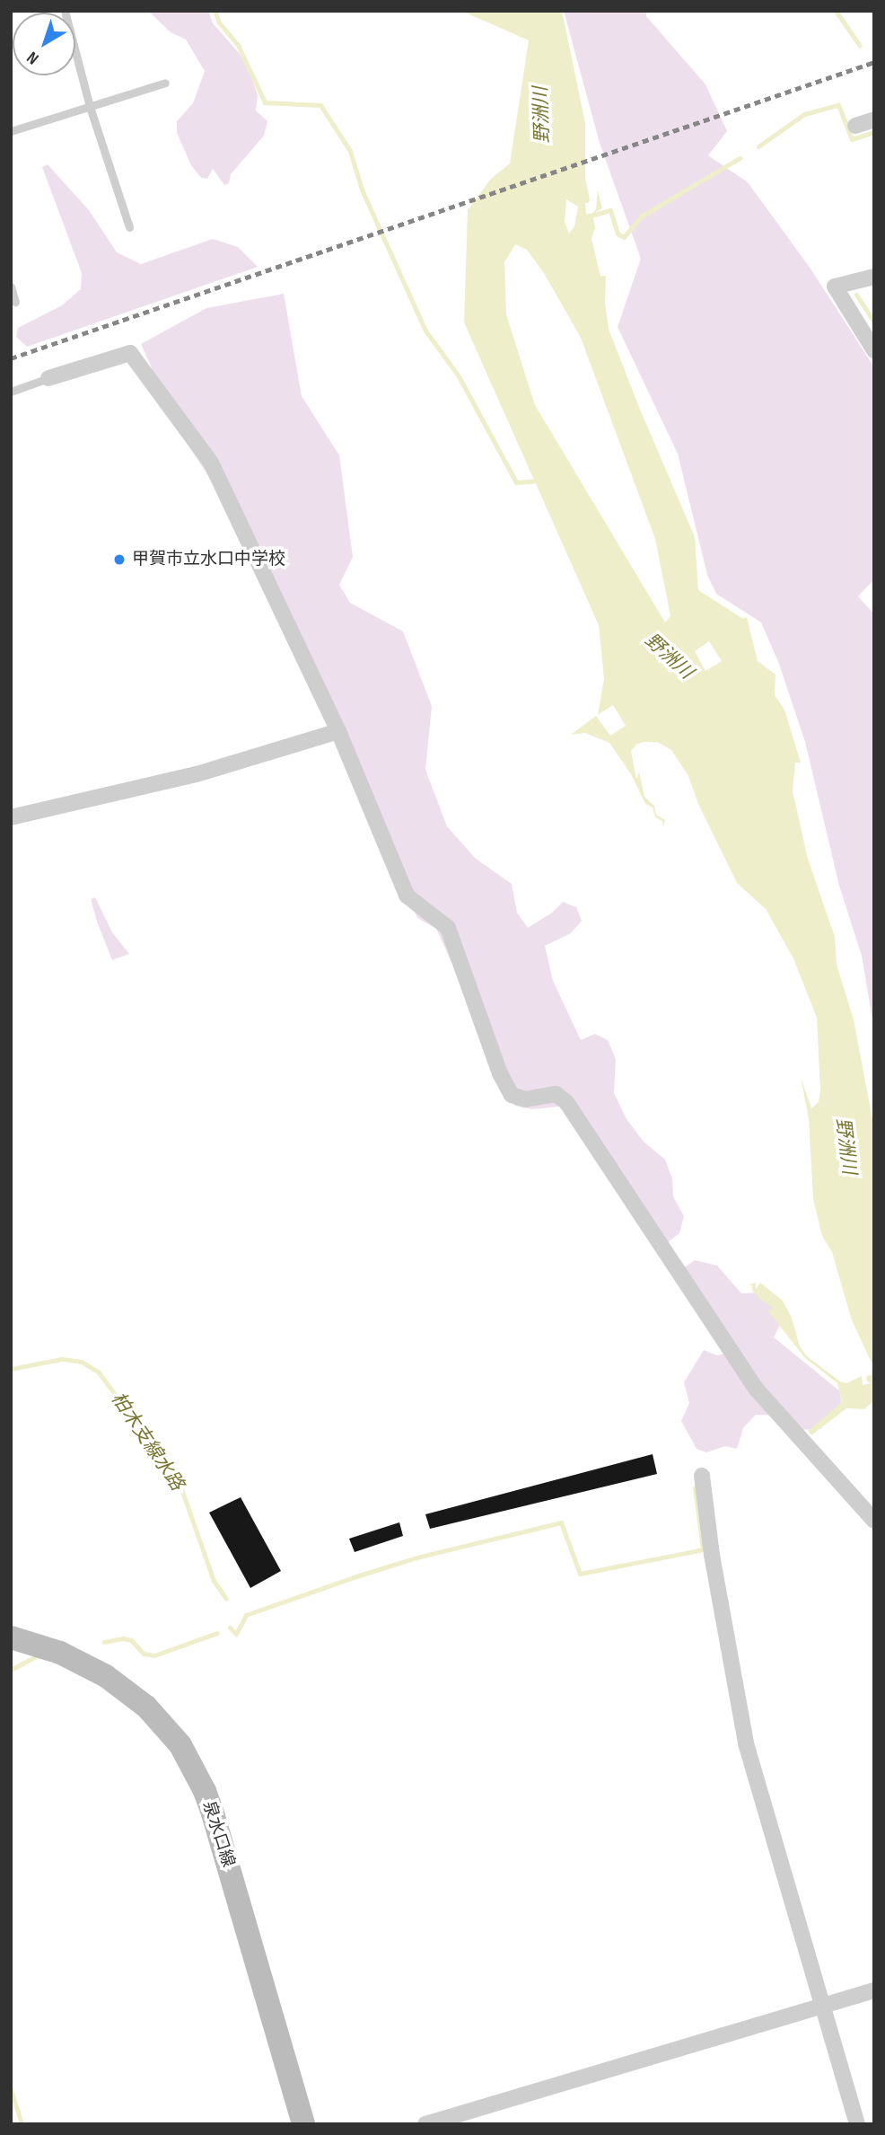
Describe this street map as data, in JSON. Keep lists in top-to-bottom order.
{
  "streets": {
    "main road": ["泉水口線"]
  },
  "water": ["野洲川", "柏木支線水路"],
  "places": ["甲賀市立水口中学校"],
  "north": "bottom left"
}
